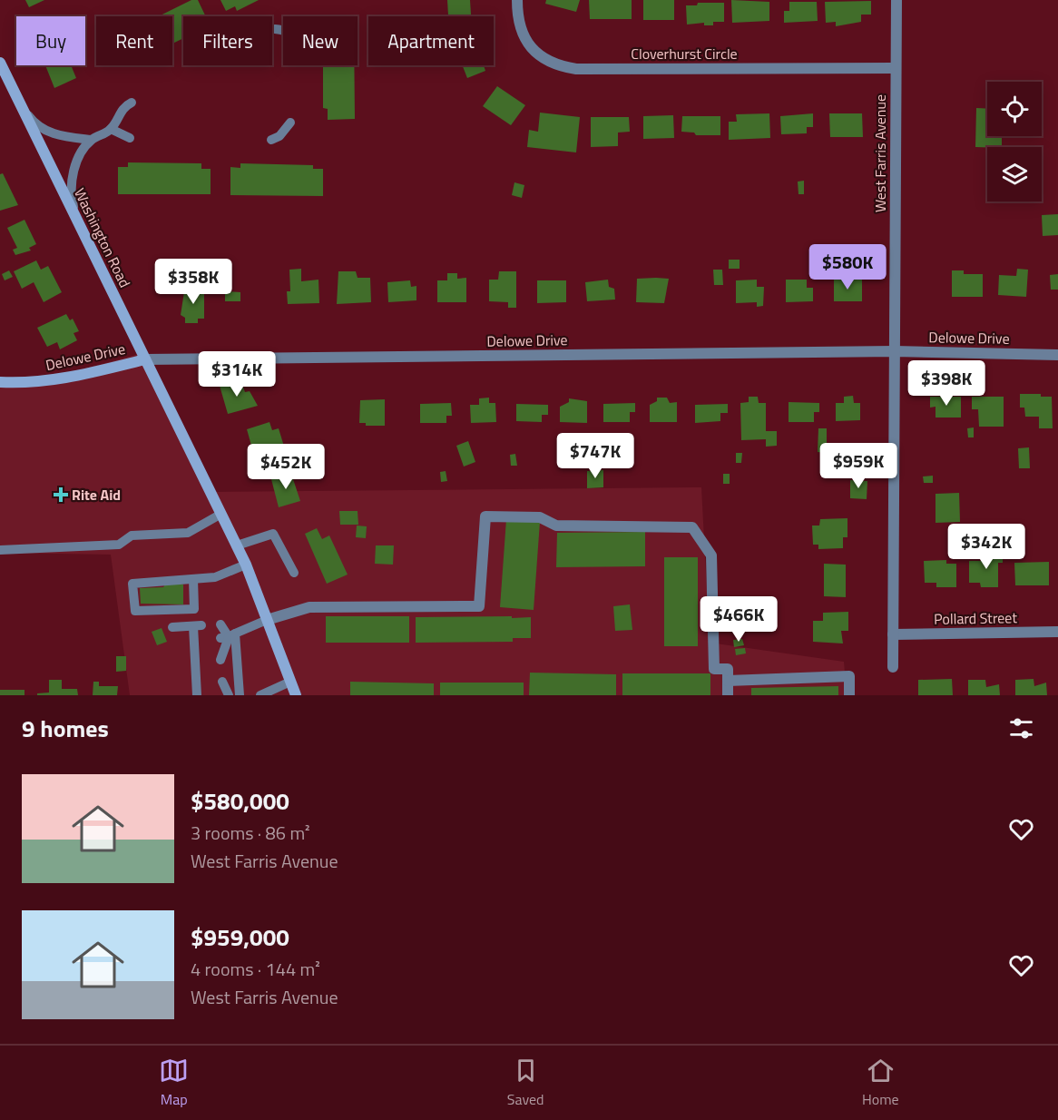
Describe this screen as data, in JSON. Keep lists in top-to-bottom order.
{
  "streets": {
    "street": [
      "Cloverhurst Circle",
      "West Farris Avenue",
      "Washington Road",
      "Delowe Drive",
      "Pollard Street"
    ]
  },
  "crossings": [
    ["Cloverhurst Circle", "West Farris Avenue"],
    ["West Farris Avenue", "Delowe Drive"],
    ["West Farris Avenue", "Pollard Street"],
    ["Washington Road", "Delowe Drive"]
  ],
  "places": {
    "health": ["Rite Aid"]
  },
  "page": {
    "chip": [
      "Buy",
      "Rent",
      "Filters",
      "New",
      "Apartment"
    ],
    "price": [
      "$580K",
      "$358K",
      "$314K",
      "$398K",
      "$747K",
      "$959K",
      "$452K",
      "$342K",
      "$466K"
    ],
    "heading": "9 homes",
    "list": [
      {
        "name": "$580,000",
        "note": "3 rooms · 86 m² · West Farris Avenue"
      },
      {
        "name": "$959,000",
        "note": "4 rooms · 144 m² · West Farris Avenue"
      }
    ],
    "tabs": ["Map", "Saved", "Home"]
  }
}
